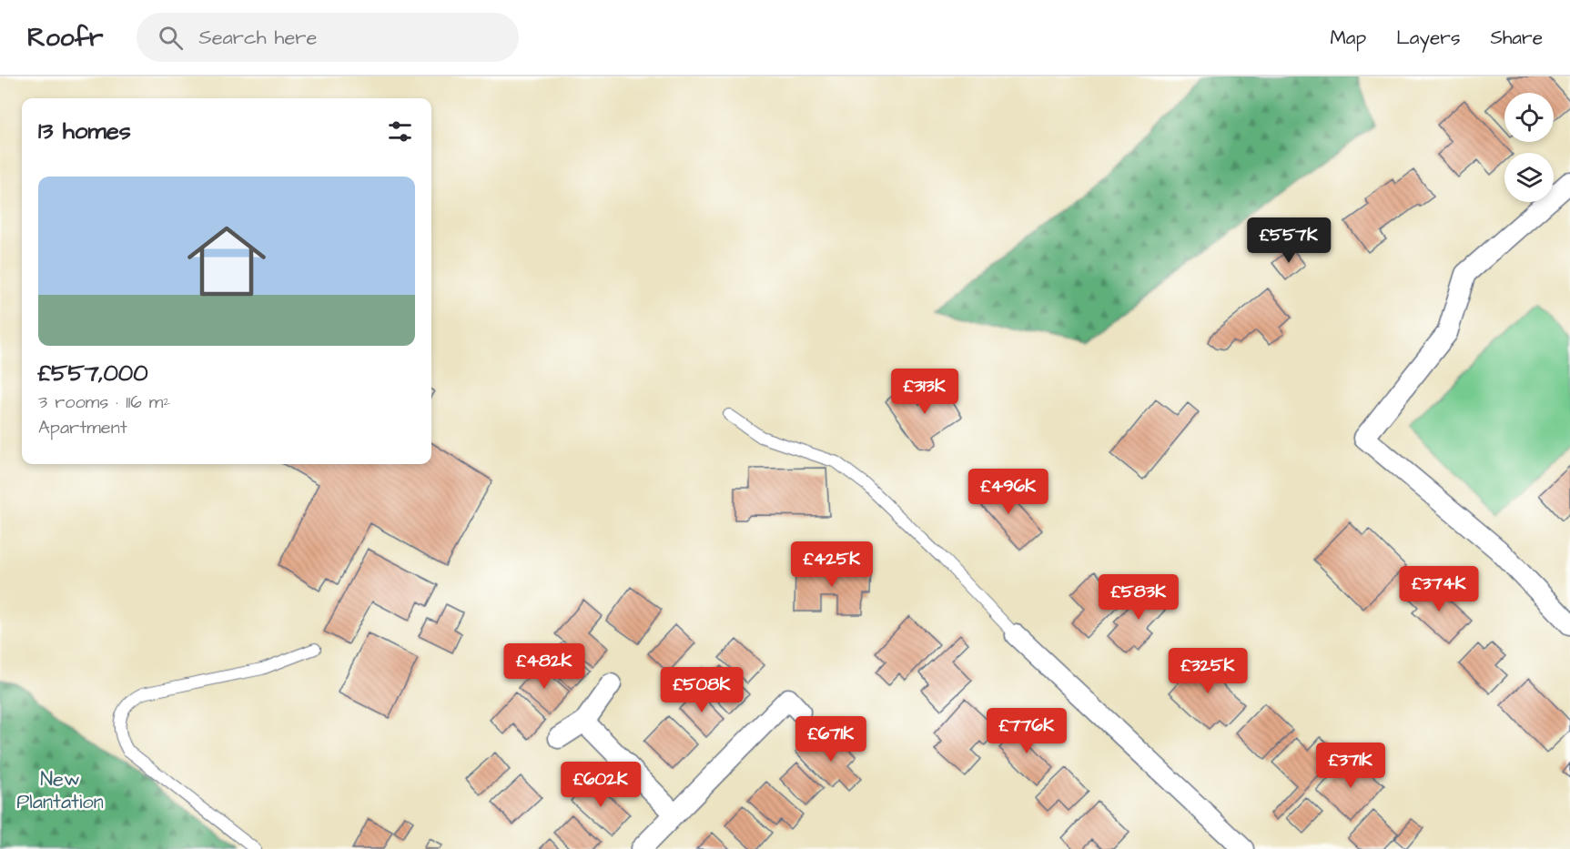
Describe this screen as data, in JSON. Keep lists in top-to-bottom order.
{
  "parks": ["New Plantation"],
  "page": {
    "header": "Roofr",
    "search": "Search here",
    "nav": ["Map", "Layers", "Share"],
    "heading": "13 homes",
    "list": [
      {
        "name": "£557,000",
        "note": "3 rooms · 116 m² · Apartment"
      }
    ],
    "price": [
      "£557K",
      "£313K",
      "£496K",
      "£425K",
      "£374K",
      "£583K",
      "£482K",
      "£325K",
      "£508K",
      "£776K",
      "£671K",
      "£371K",
      "£602K"
    ]
  }
}
